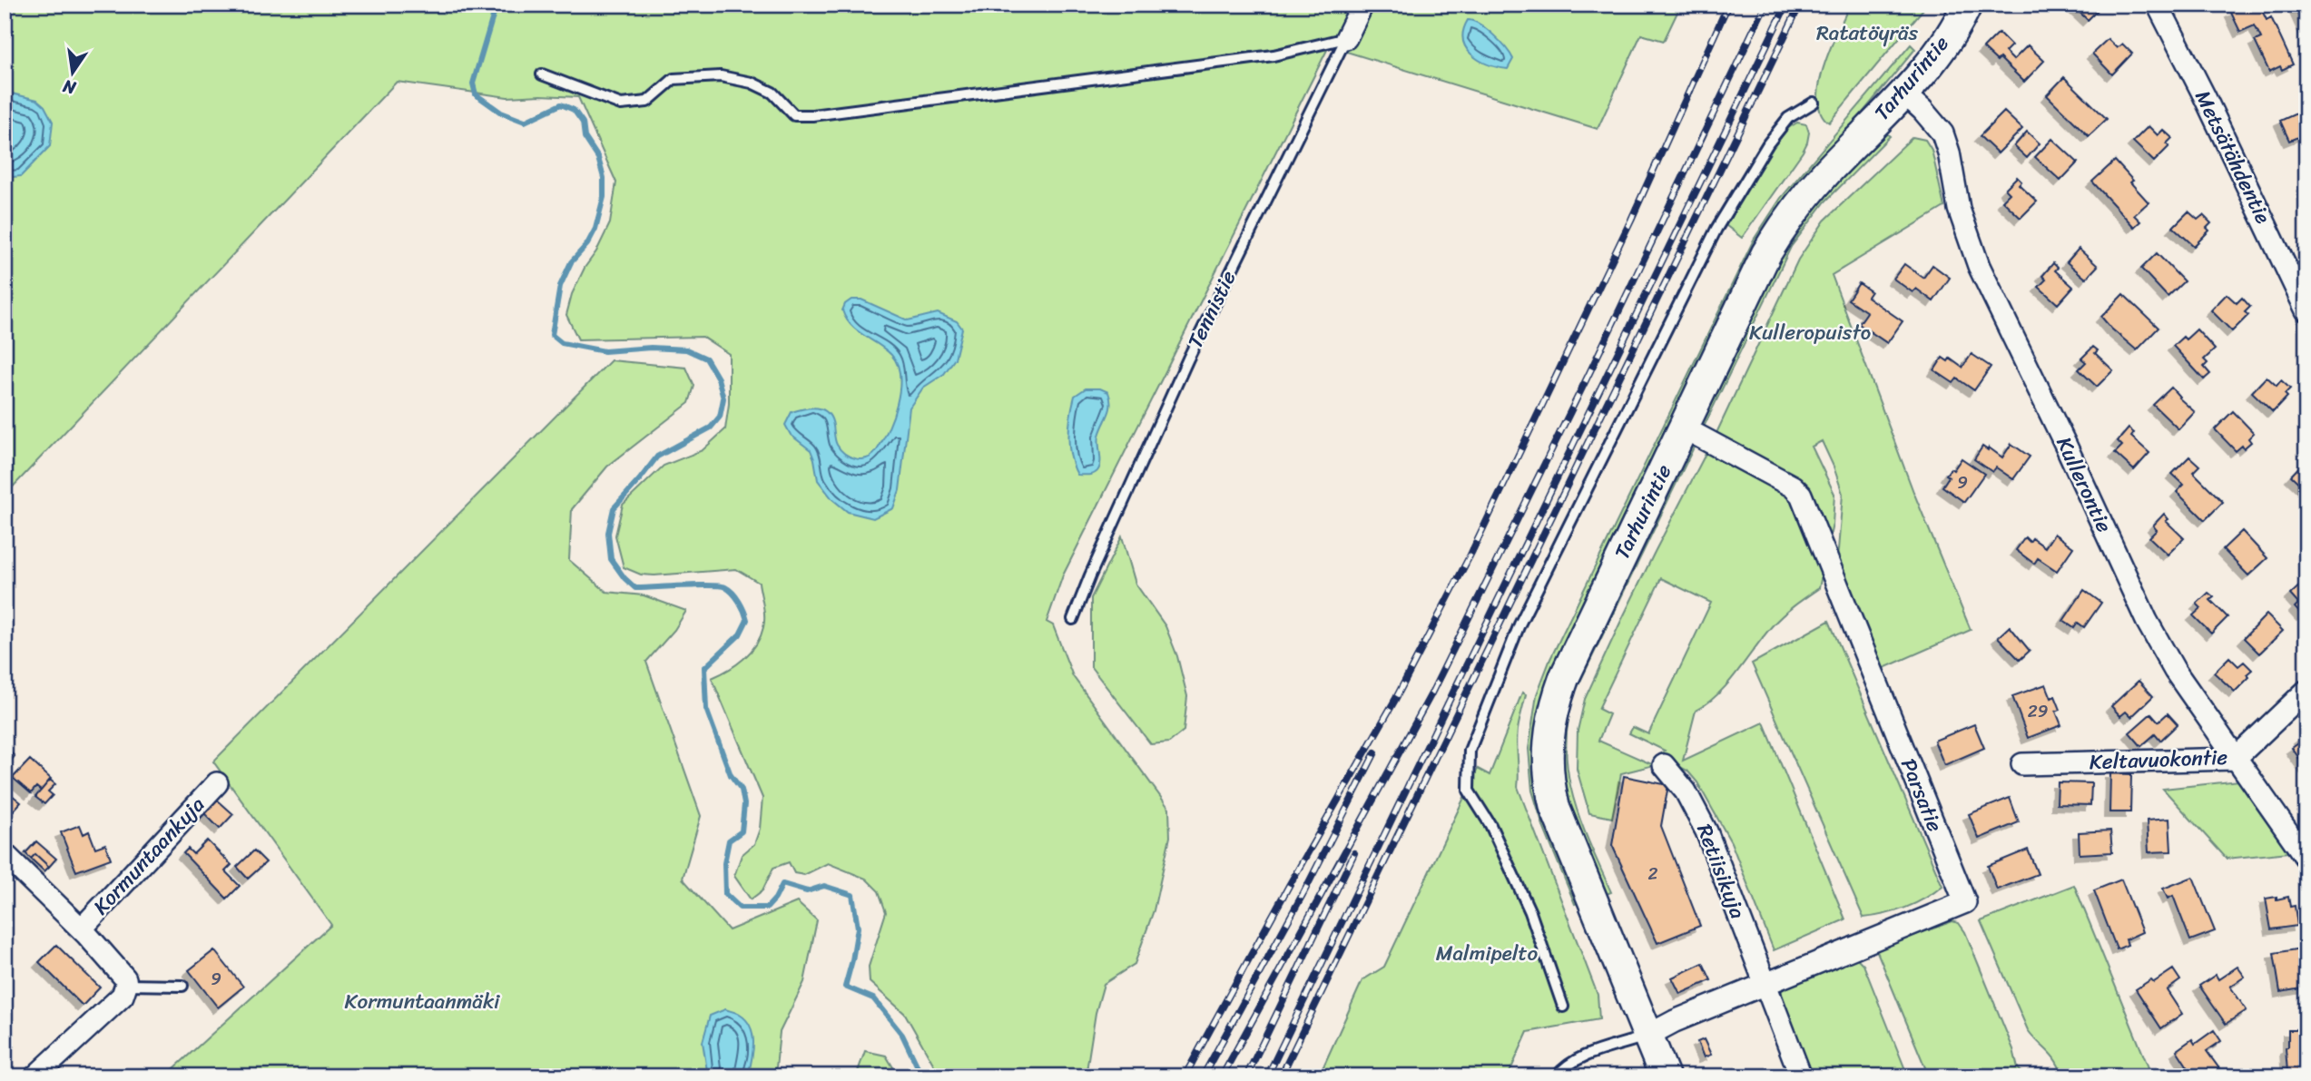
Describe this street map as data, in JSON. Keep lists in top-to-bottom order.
{
  "streets": {
    "street": [
      "Tarhurintie",
      "Metsätähdentie",
      "Tennistie",
      "Kullerontie",
      "Keltavuokontie",
      "Parsatie",
      "Kormuntaankuja",
      "Retiisikuja"
    ]
  },
  "crossings": [
    ["Tarhurintie", "Kullerontie"],
    ["Tarhurintie", "Parsatie"],
    ["Kullerontie", "Keltavuokontie"],
    ["Parsatie", "Retiisikuja"]
  ],
  "parks": [
    "Ratatöyräs",
    "Kulleropuisto",
    "Malmipelto",
    "Kormuntaanmäki"
  ],
  "house_numbers": [
    "9",
    "29",
    "2",
    "9"
  ],
  "north": "bottom"
}
